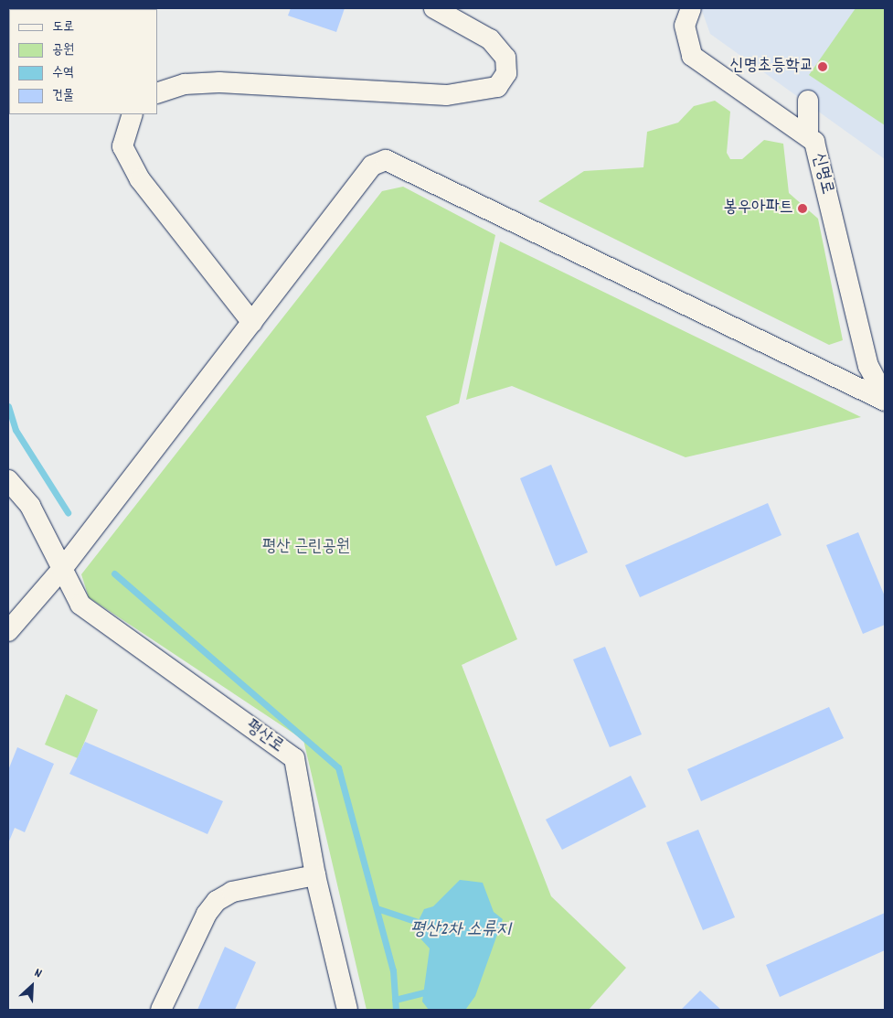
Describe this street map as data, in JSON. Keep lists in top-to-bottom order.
{
  "streets": {
    "street": ["신명로", "평산로"]
  },
  "water": ["평산2차 소류지"],
  "parks": ["평산 근린공원"],
  "places": ["신명초등학교", "봉우아파트"],
  "legend": [
    "도로",
    "공원",
    "수역",
    "건물"
  ],
  "north": "top right"
}
